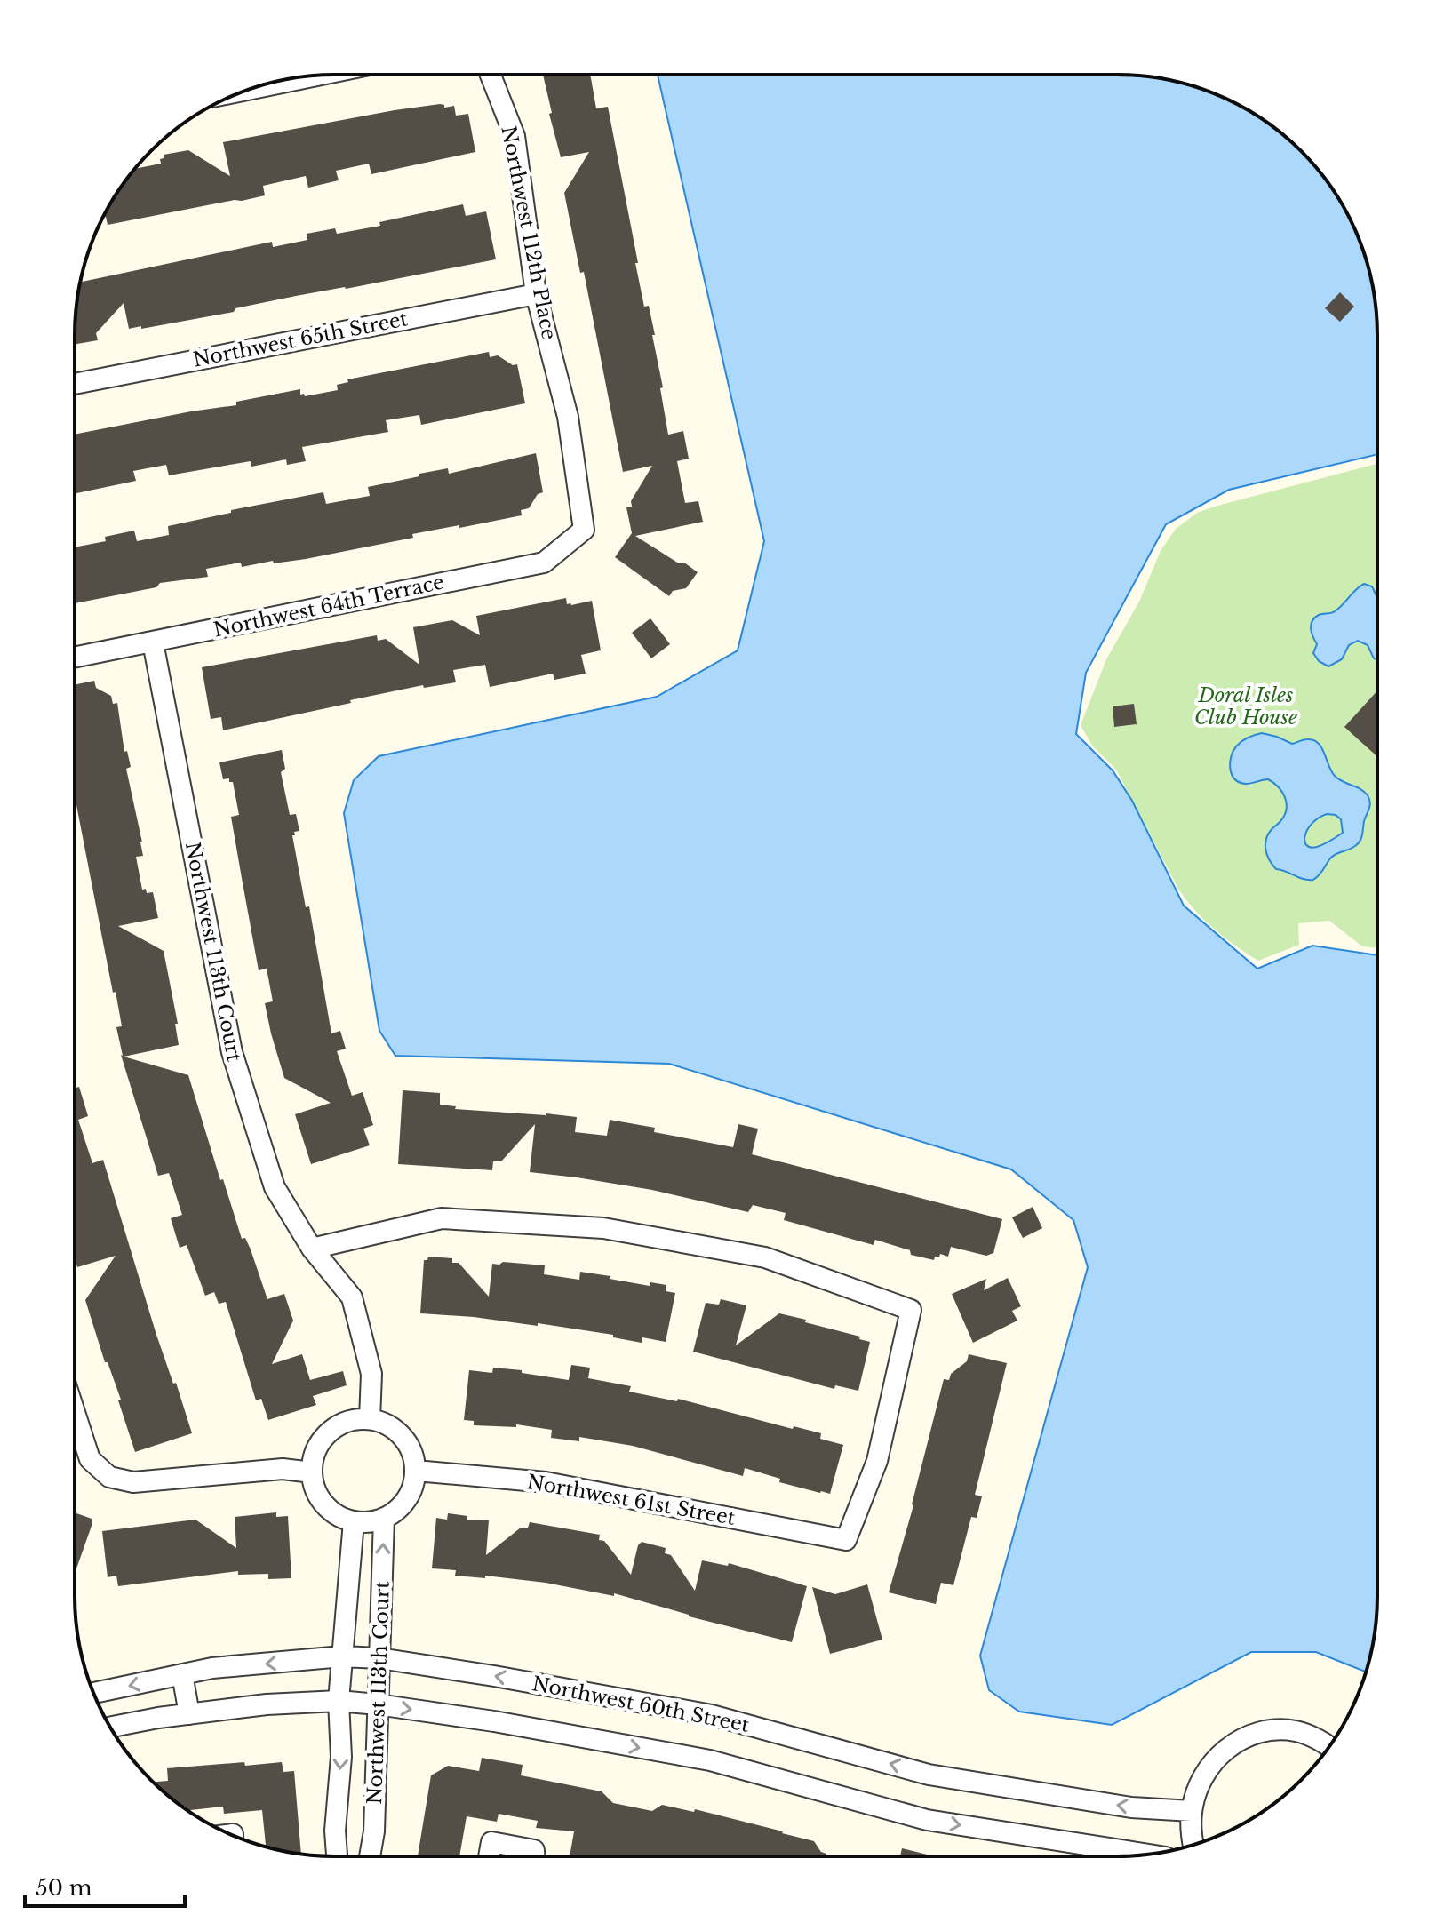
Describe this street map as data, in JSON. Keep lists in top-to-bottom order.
{
  "streets": {
    "street": [
      "Northwest 112th Place",
      "Northwest 65th Street",
      "Northwest 64th Terrace",
      "Northwest 113th Court",
      "Northwest 61st Street",
      "Northwest 60th Street"
    ]
  },
  "crossings": [
    ["Northwest 112th Place", "Northwest 65th Street"],
    ["Northwest 112th Place", "Northwest 64th Terrace"],
    ["Northwest 64th Terrace", "Northwest 113th Court"],
    ["Northwest 113th Court", "Northwest 61st Street"],
    ["Northwest 113th Court", "Northwest 60th Street"]
  ],
  "parks": ["Doral Isles Club House"],
  "scale_bar": "50 m"
}
